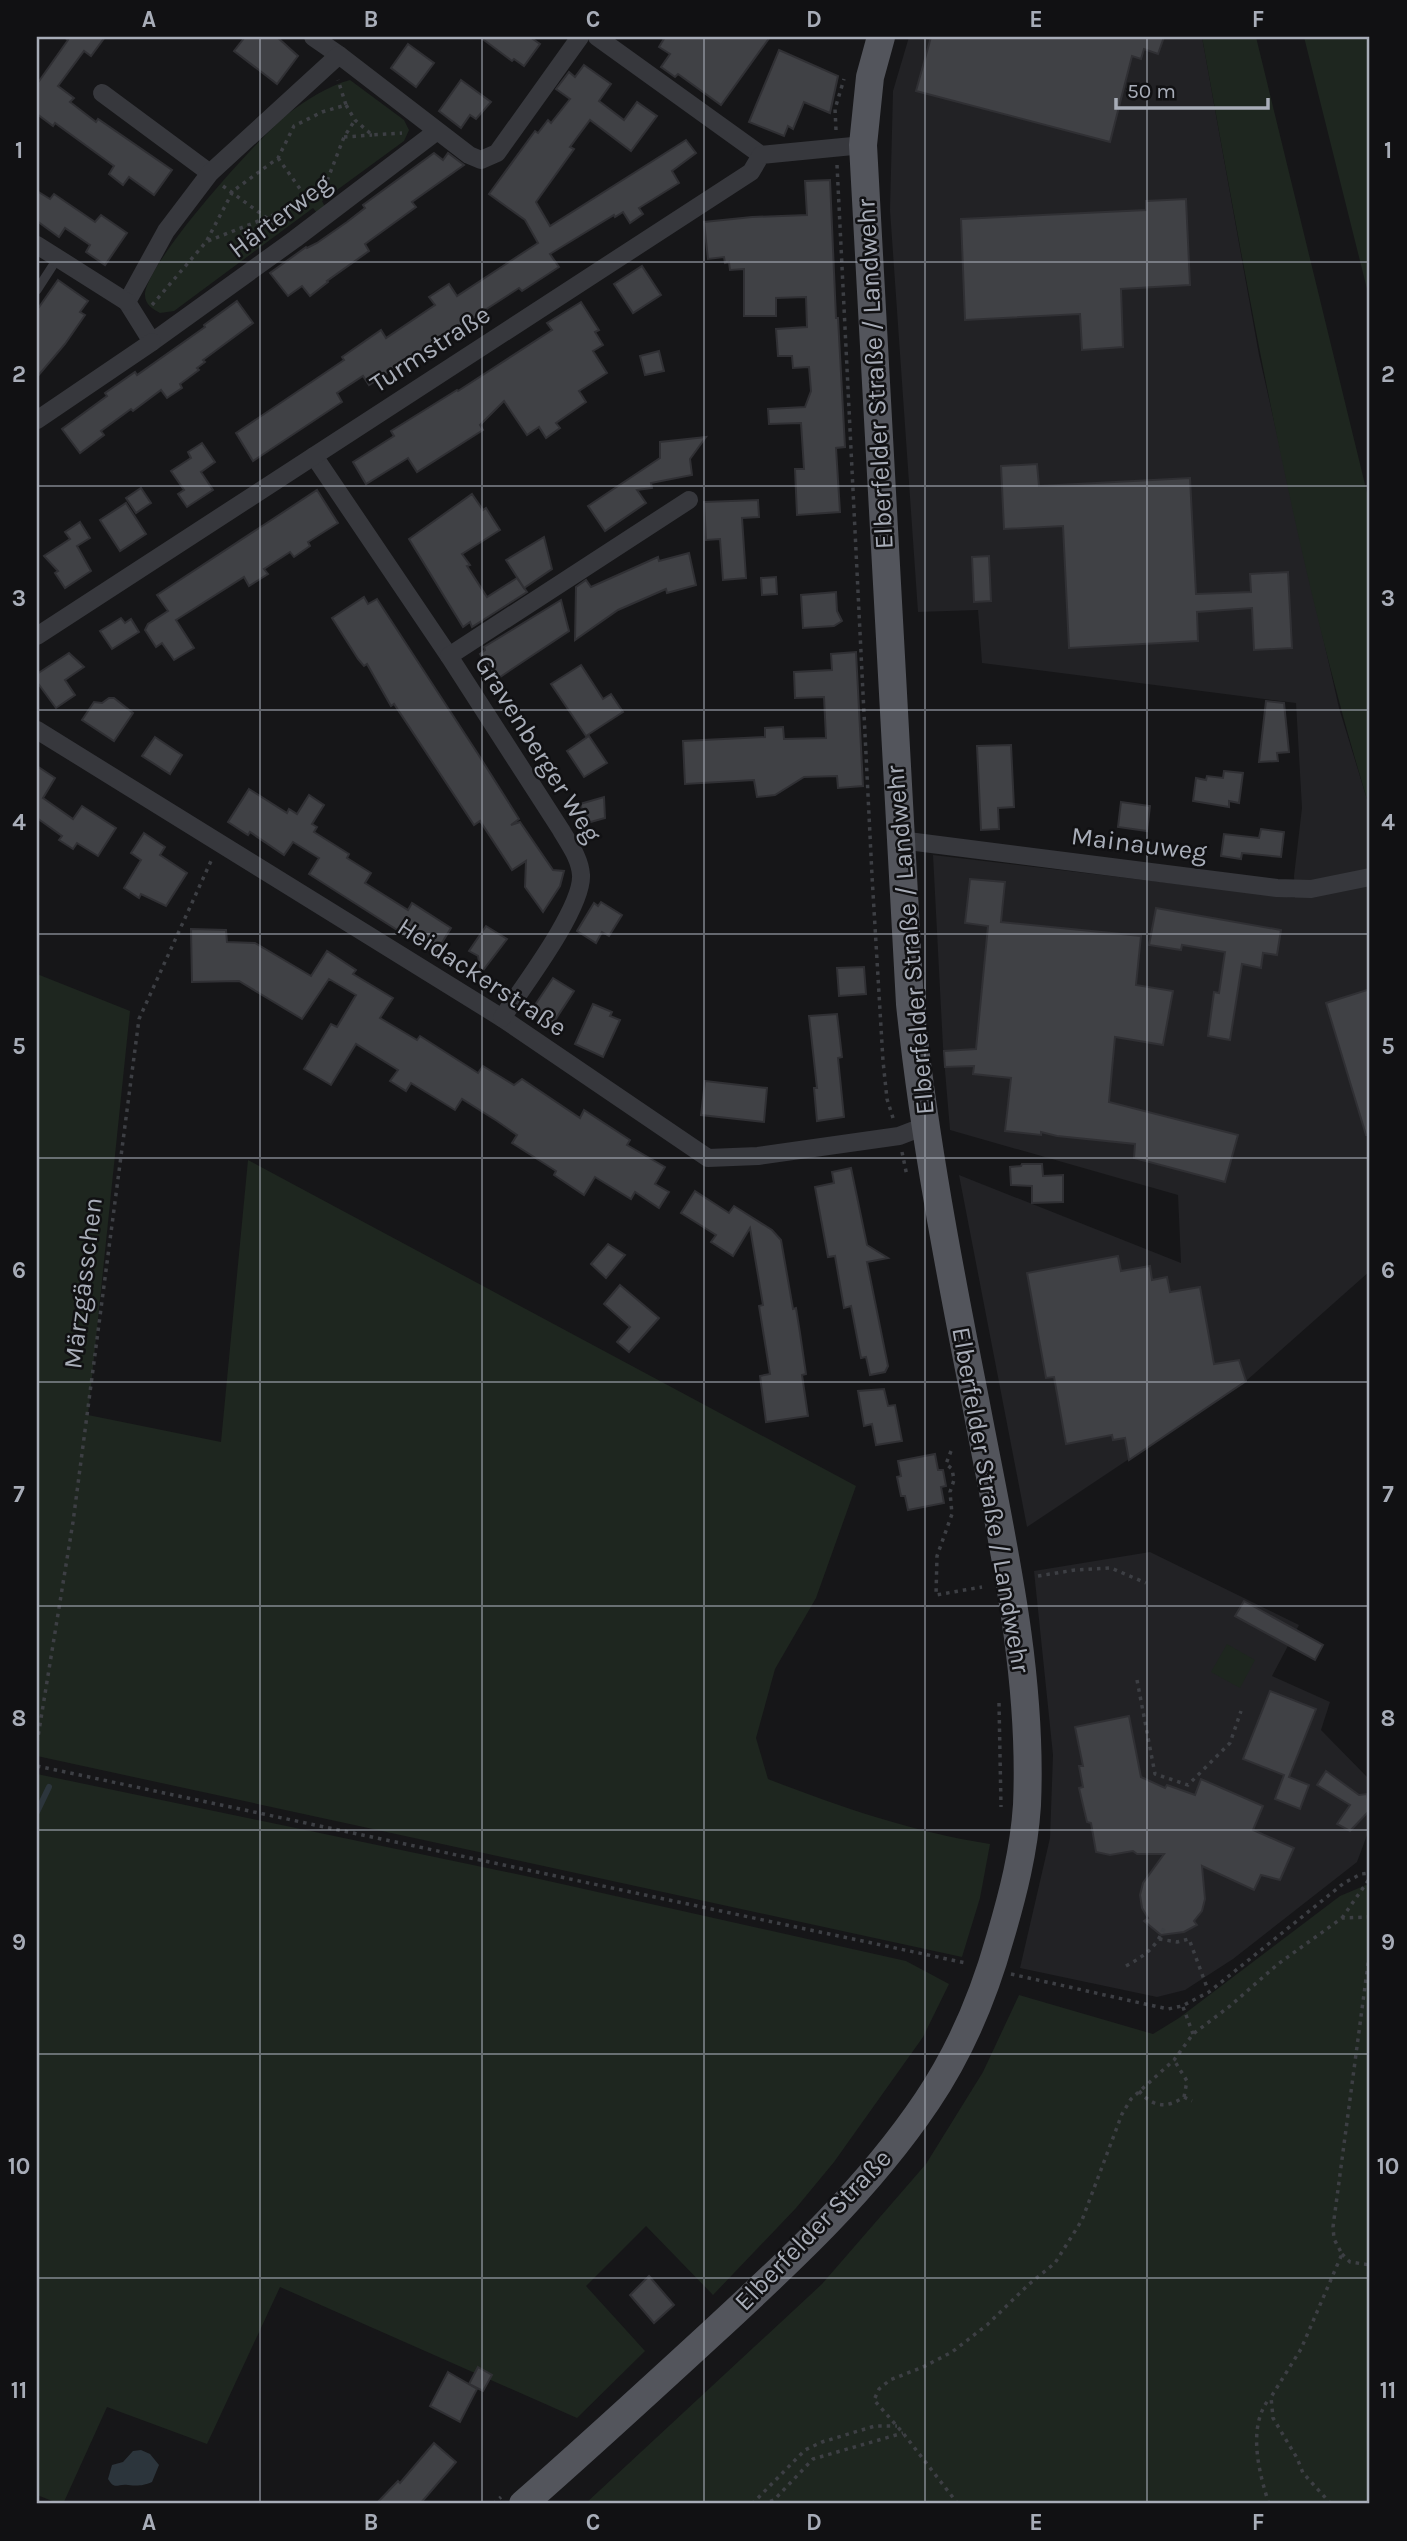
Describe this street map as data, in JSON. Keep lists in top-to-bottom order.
{
  "streets": {
    "main road": ["Elberfelder Straße / Landwehr", "Elberfelder Straße"],
    "street": [
      "Härterweg",
      "Turmstraße",
      "Gravenberger Weg",
      "Mainauweg",
      "Heidackerstraße"
    ],
    "path": ["Märzgässchen"]
  },
  "crossings": [
    ["Turmstraße", "Gravenberger Weg"],
    ["Elberfelder Straße / Landwehr", "Mainauweg"],
    ["Elberfelder Straße / Landwehr", "Heidackerstraße"],
    ["Elberfelder Straße / Landwehr", "Elberfelder Straße"],
    ["Gravenberger Weg", "Heidackerstraße"],
    ["Heidackerstraße", "Märzgässchen"]
  ],
  "scale_bar": "50 m",
  "grid": {
    "columns": [
      "A",
      "B",
      "C",
      "D",
      "E",
      "F"
    ],
    "rows": [
      "1",
      "2",
      "3",
      "4",
      "5",
      "6",
      "7",
      "8",
      "9",
      "10",
      "11"
    ]
  }
}
